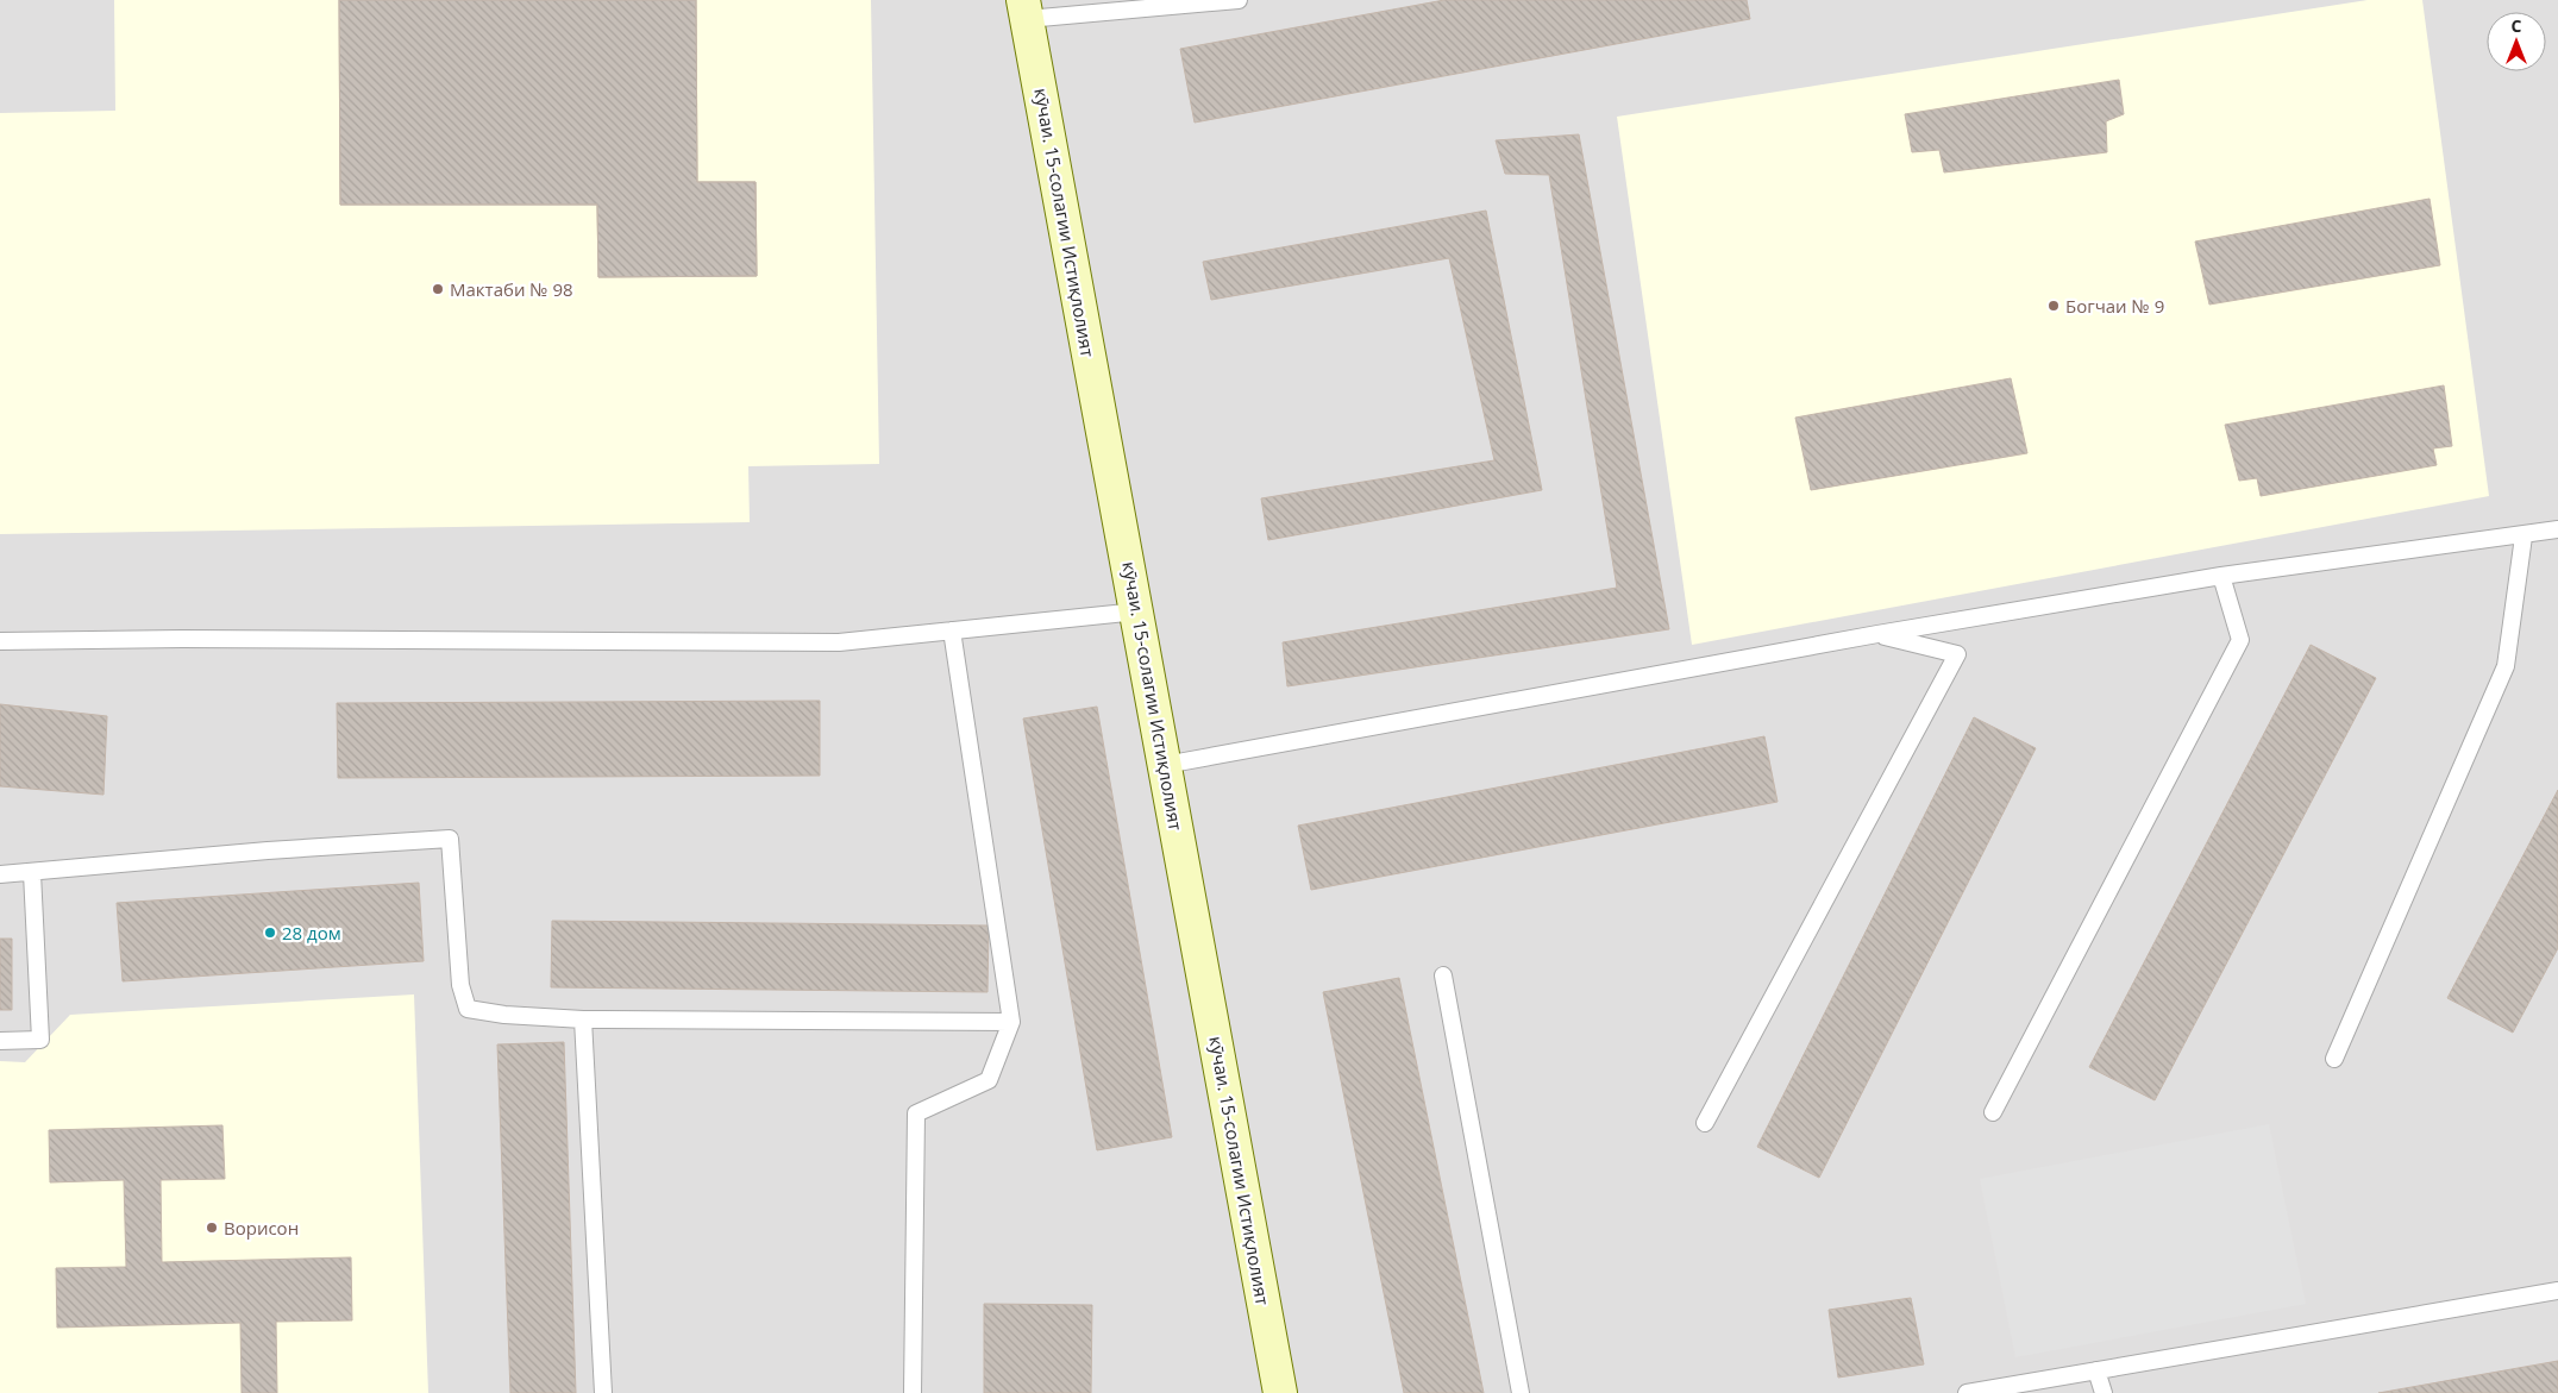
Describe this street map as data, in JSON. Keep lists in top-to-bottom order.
{
  "streets": {
    "street": ["кӯчаи. 15-солагии Истиқлолият"]
  },
  "places": [
    "Мактаби № 98",
    "Богчаи № 9",
    "28 дом",
    "Ворисон"
  ],
  "north": "top"
}
